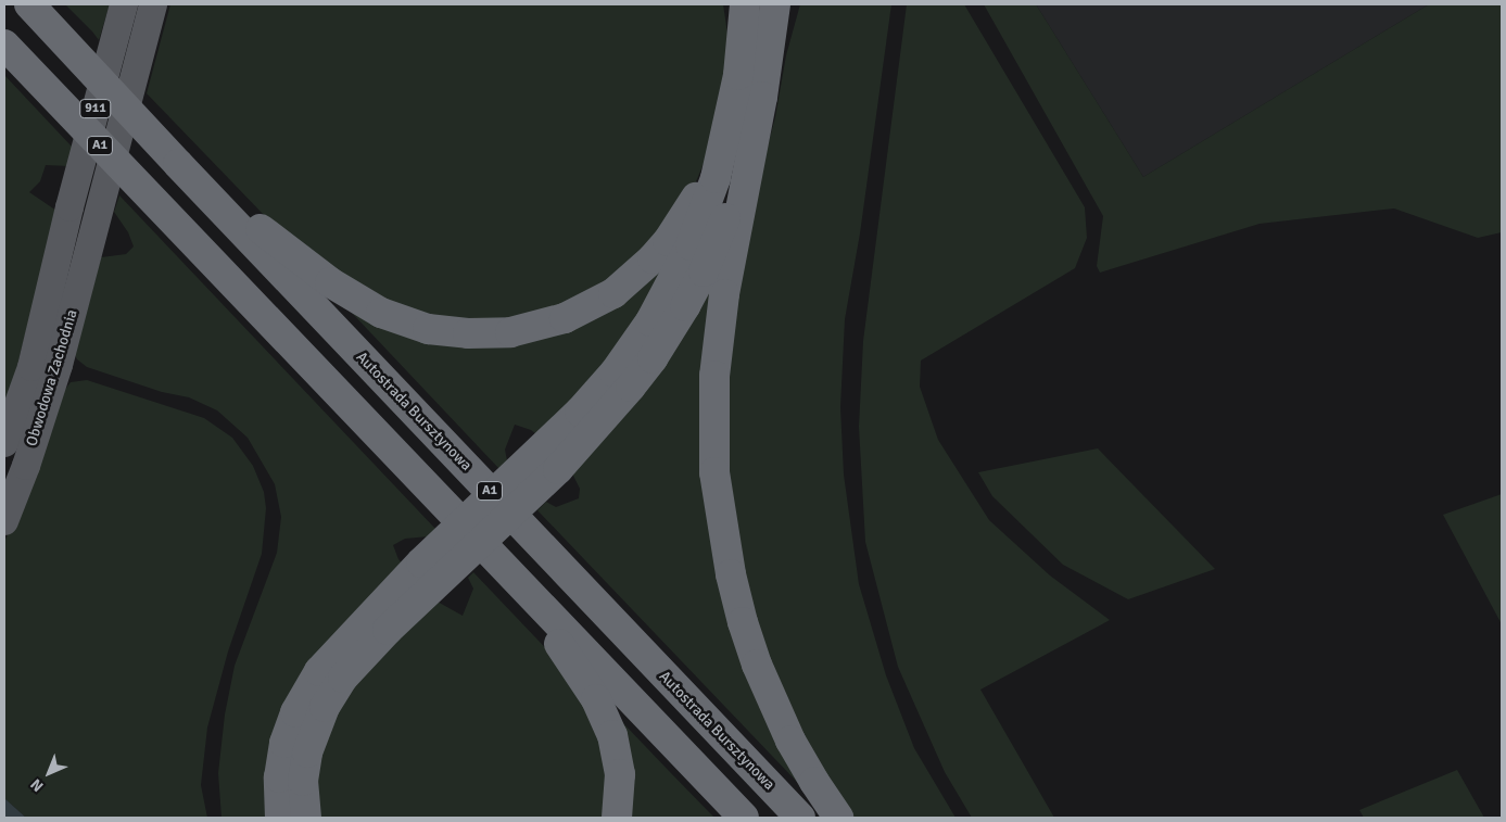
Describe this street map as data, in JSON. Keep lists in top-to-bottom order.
{
  "streets": {
    "highway": ["A1", "Autostrada Bursztynowa"],
    "main road": ["911", "Obwodowa Zachodnia"]
  },
  "north": "bottom left"
}
